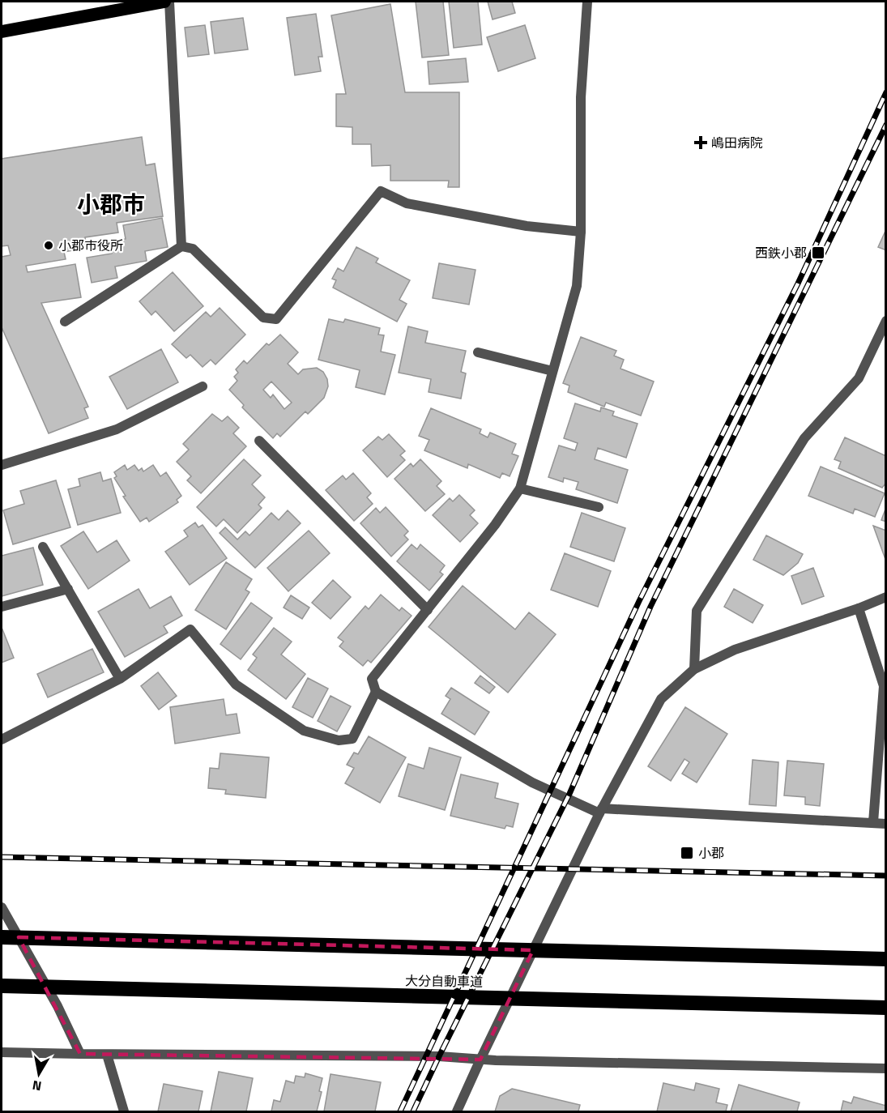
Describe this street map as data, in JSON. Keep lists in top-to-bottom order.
{
  "streets": {
    "highway": ["大分自動車道"]
  },
  "districts": ["小郡市"],
  "places": {
    "health": ["嶋田病院"],
    "other": ["小郡市役所"],
    "transit": ["西鉄小郡", "小郡"]
  },
  "north": "bottom"
}
